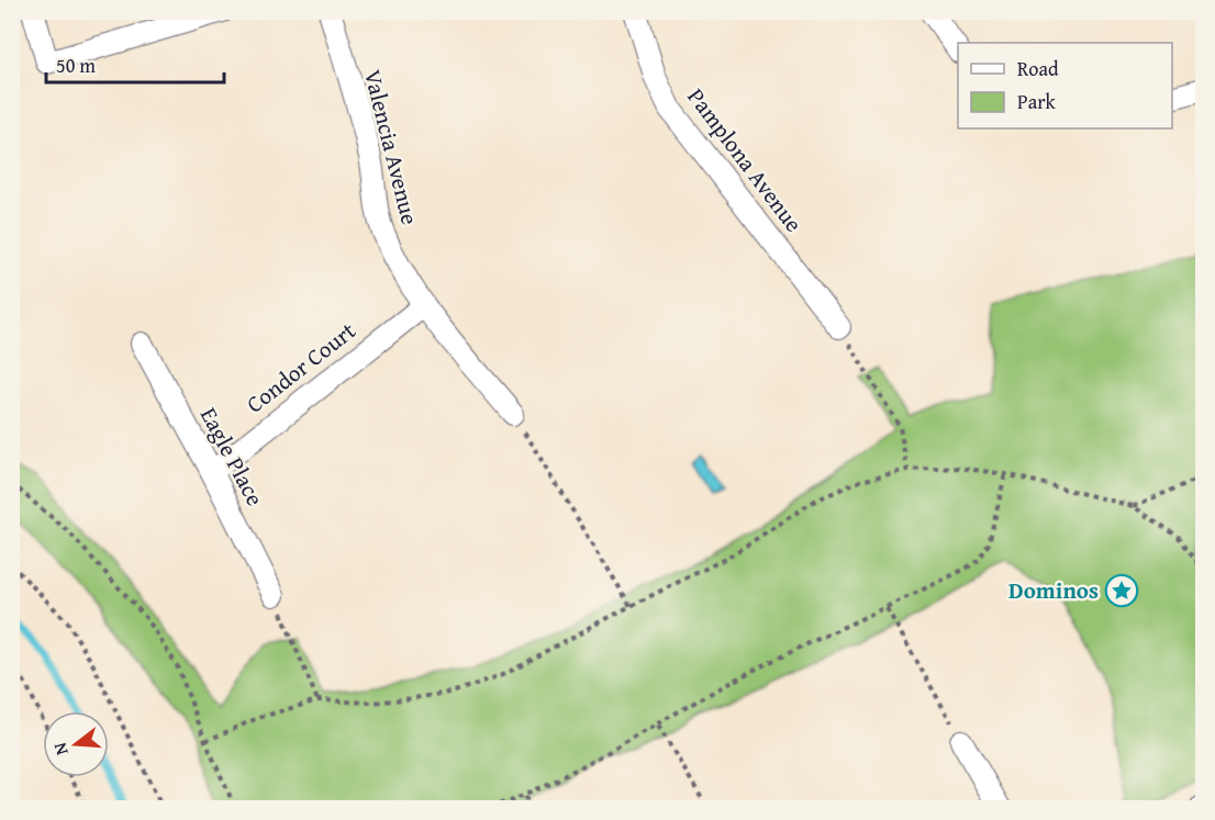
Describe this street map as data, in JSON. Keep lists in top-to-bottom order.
{
  "streets": {
    "street": [
      "Valencia Avenue",
      "Pamplona Avenue",
      "Condor Court",
      "Eagle Place"
    ]
  },
  "crossings": [
    ["Valencia Avenue", "Condor Court"],
    ["Condor Court", "Eagle Place"]
  ],
  "places": {
    "place": ["Dominos"]
  },
  "legend": ["Road", "Park"],
  "scale_bar": "50 m",
  "north": "left"
}
